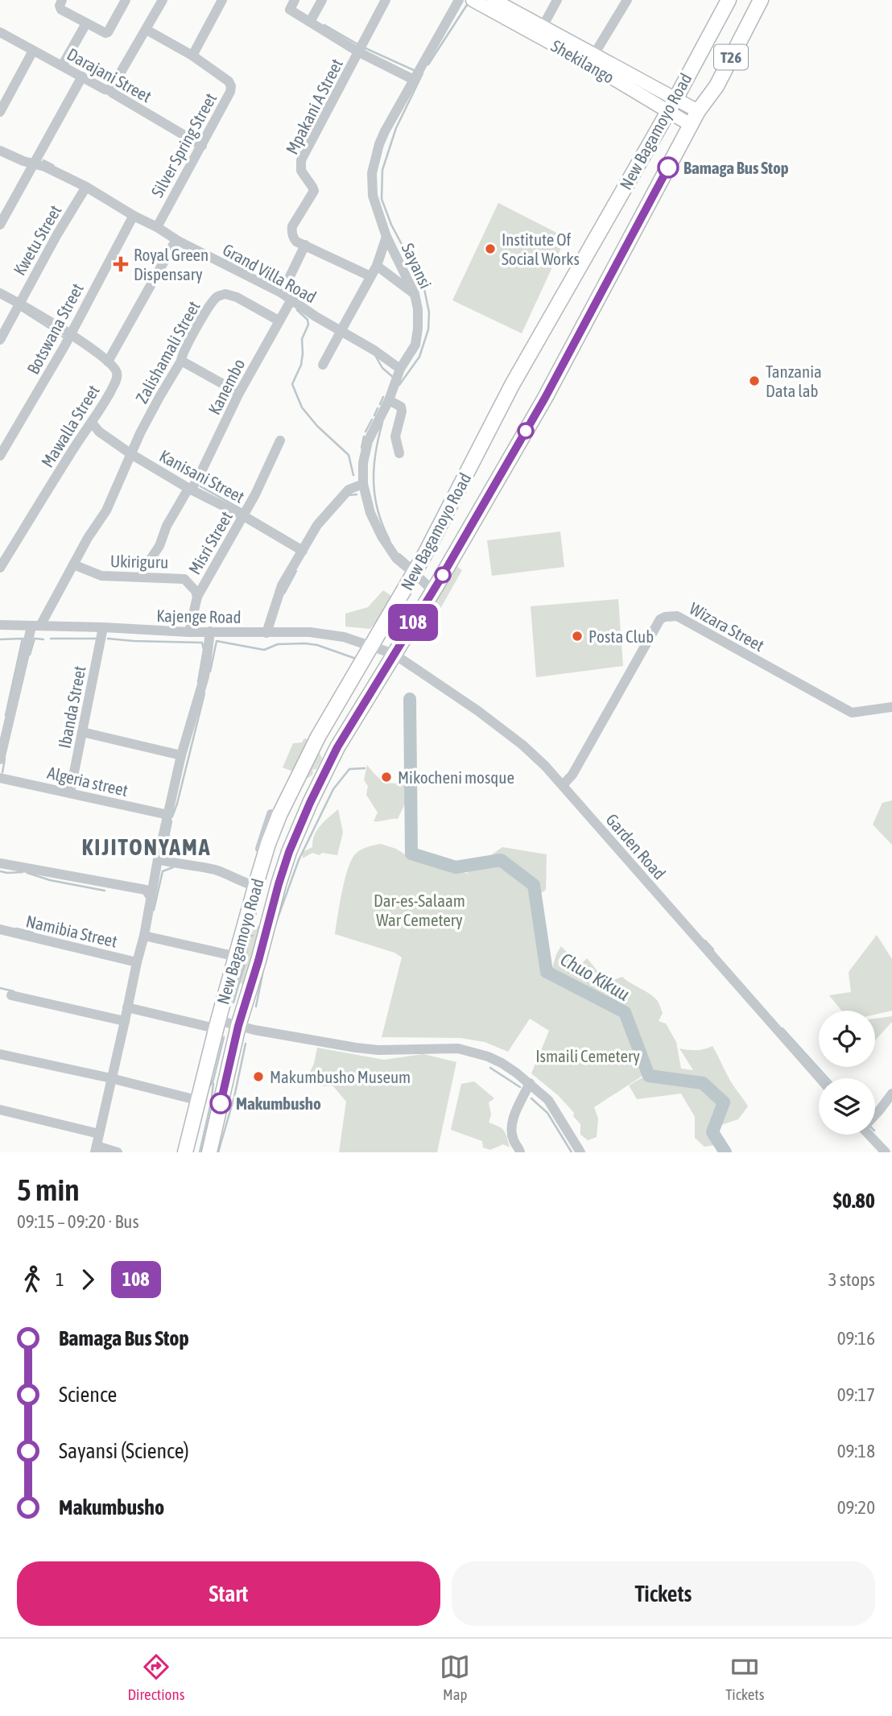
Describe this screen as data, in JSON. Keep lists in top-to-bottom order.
{
  "streets": {
    "highway": ["T26", "New Bagamoyo Road"],
    "main road": ["Shekilango"],
    "street": [
      "Darajani Street",
      "Mpakani A Street",
      "Silver Spring Street",
      "Kwetu Street",
      "Sayansi",
      "Grand Villa Road",
      "Botswana Street",
      "Zalishamali Street",
      "Kanembo",
      "Mawalla Street",
      "Kanisani Street",
      "Misri Street",
      "Ukiriguru",
      "Kajenge Road",
      "Wizara Street",
      "Ibanda Street",
      "Algeria street",
      "Garden Road",
      "Namibia Street"
    ]
  },
  "crossings": [
    ["Shekilango", "New Bagamoyo Road"],
    ["Darajani Street", "Silver Spring Street"],
    ["New Bagamoyo Road", "Sayansi"],
    ["New Bagamoyo Road", "Kajenge Road"],
    ["New Bagamoyo Road", "Garden Road"],
    ["Silver Spring Street", "Grand Villa Road"],
    ["Kwetu Street", "Grand Villa Road"],
    ["Sayansi", "Grand Villa Road"],
    ["Grand Villa Road", "Botswana Street"],
    ["Grand Villa Road", "Kanembo"],
    ["Zalishamali Street", "Kanembo"],
    ["Zalishamali Street", "Kanisani Street"],
    ["Zalishamali Street", "Ukiriguru"],
    ["Zalishamali Street", "Kajenge Road"],
    ["Kanembo", "Kanisani Street"],
    ["Kanembo", "Ukiriguru"],
    ["Mawalla Street", "Kanisani Street"],
    ["Kanisani Street", "Misri Street"],
    ["Misri Street", "Ukiriguru"],
    ["Misri Street", "Kajenge Road"],
    ["Kajenge Road", "Ibanda Street"],
    ["Kajenge Road", "Garden Road"],
    ["Wizara Street", "Garden Road"],
    ["Ibanda Street", "Algeria street"]
  ],
  "districts": ["KIJITONYAMA"],
  "water": ["Chuo Kikuu"],
  "parks": ["Dar-es-Salaam War Cemetery", "Ismaili Cemetery"],
  "places": {
    "other": [
      "Bamaga Bus Stop",
      "Institute Of Social Works",
      "Tanzania Data lab",
      "Posta Club",
      "Mikocheni mosque",
      "Makumbusho Museum",
      "Makumbusho"
    ],
    "health": ["Royal Green Dispensary"]
  },
  "lines": ["bus line 108"],
  "page": {
    "on_map": "108",
    "heading": ["5 min", "09:15 – 09:20 · Bus", "$0.80"],
    "legs": ["1", "108", "3 stops"],
    "list": [
      {
        "name": "Bamaga Bus Stop",
        "value": "09:16"
      },
      {
        "name": "Science",
        "value": "09:17"
      },
      {
        "name": "Sayansi (Science)",
        "value": "09:18"
      },
      {
        "name": "Makumbusho",
        "value": "09:20"
      }
    ],
    "buttons": ["Start", "Tickets"],
    "tabs": ["Directions", "Map", "Tickets"]
  }
}
